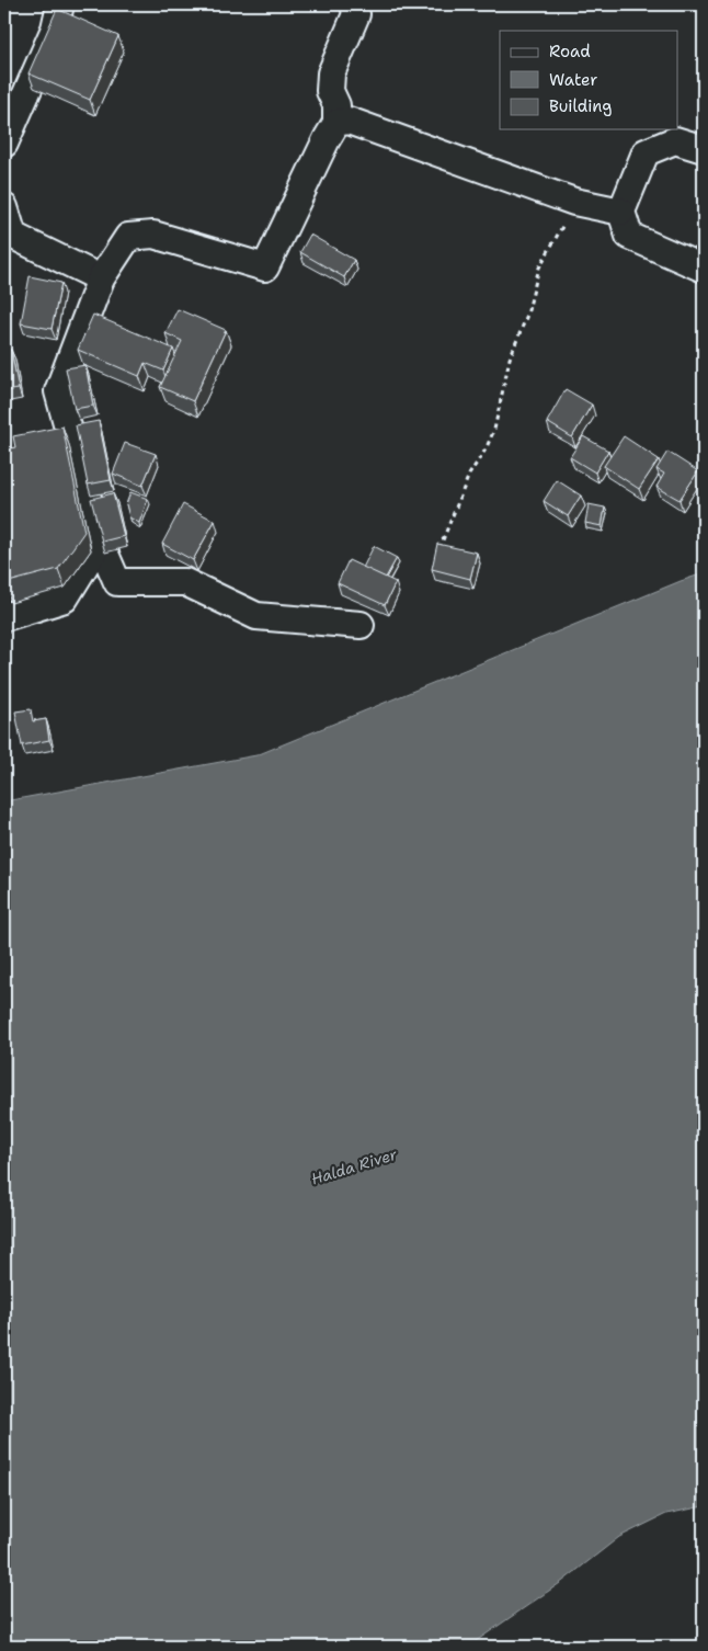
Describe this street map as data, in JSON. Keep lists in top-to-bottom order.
{
  "water": ["Halda River"],
  "legend": ["Road", "Water", "Building"]
}
